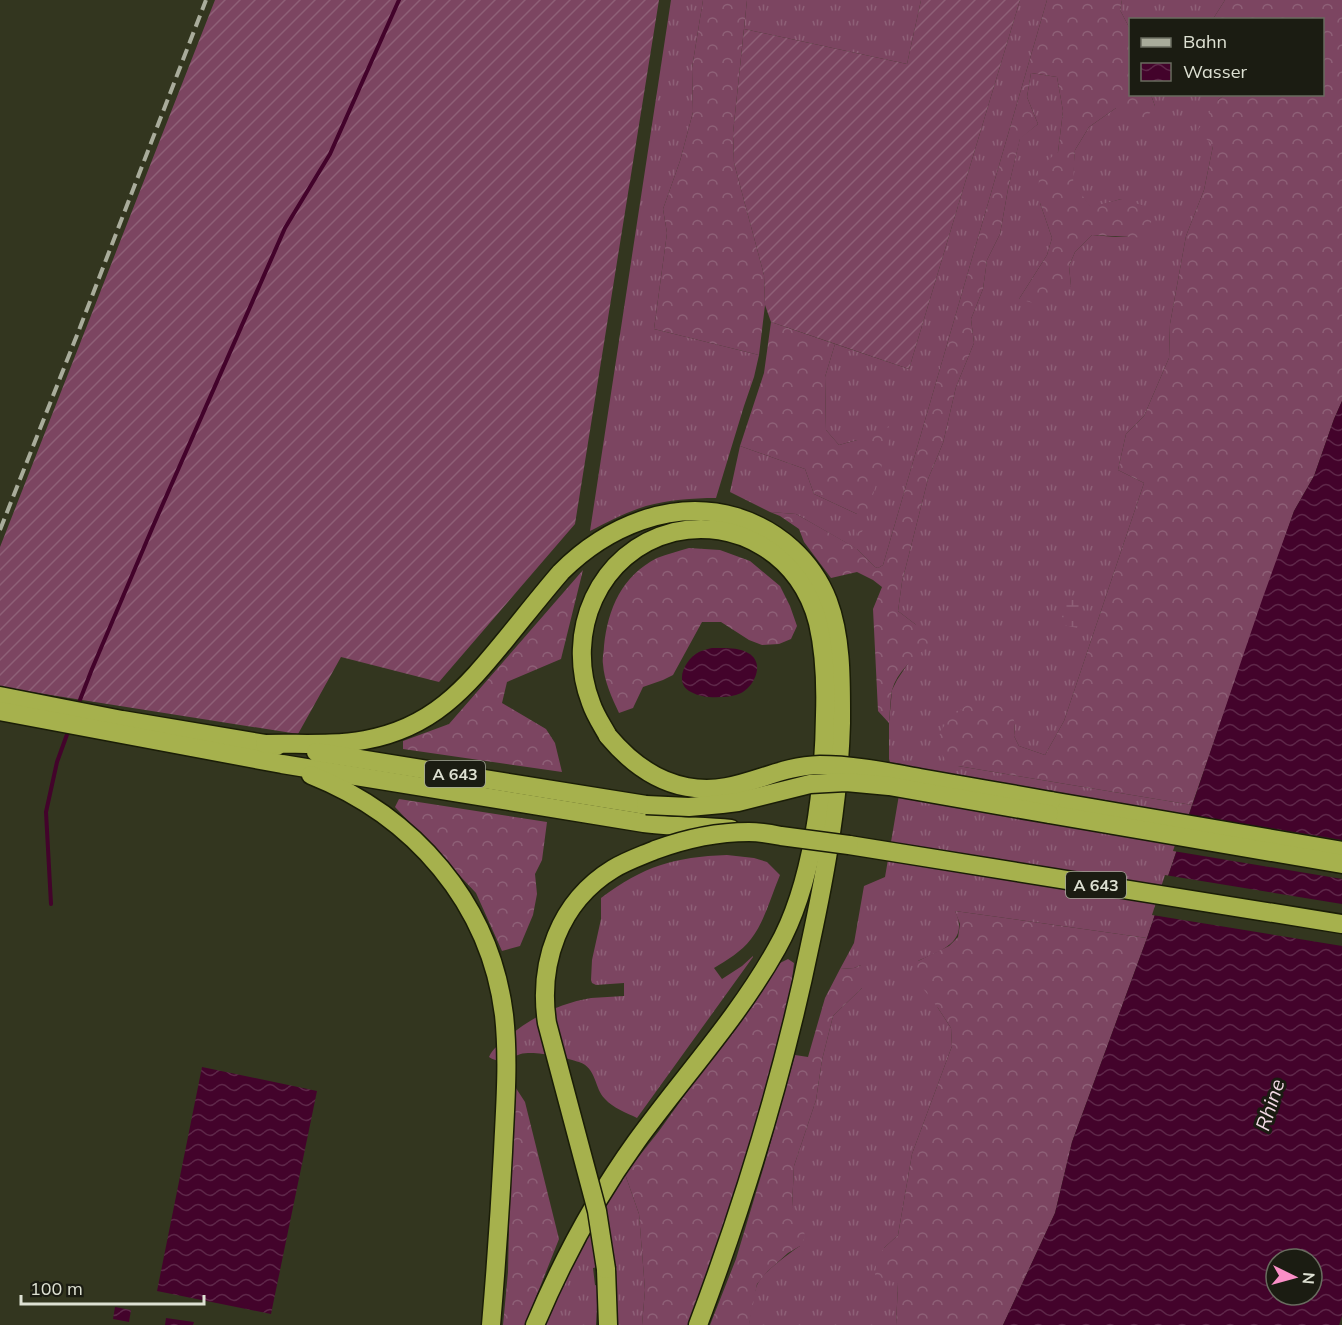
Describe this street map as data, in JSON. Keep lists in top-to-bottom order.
{
  "streets": {
    "highway": ["A 643"]
  },
  "water": ["Rhine"],
  "legend": ["Bahn", "Wasser"],
  "scale_bar": "100 m",
  "north": "right"
}
